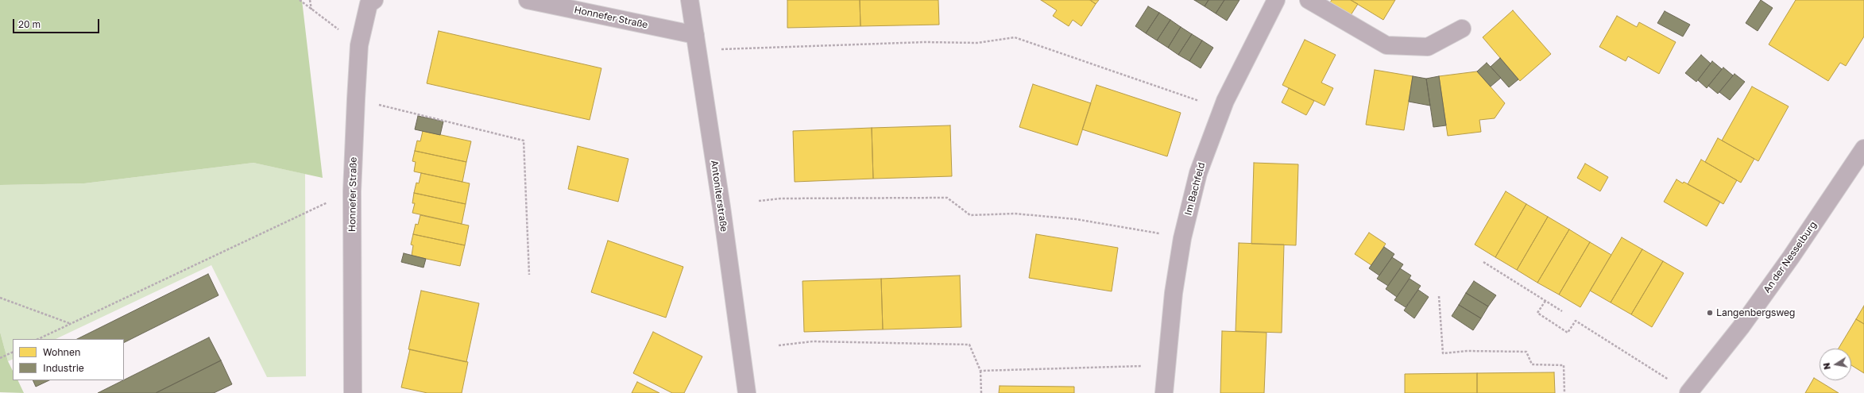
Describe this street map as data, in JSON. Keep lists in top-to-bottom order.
{
  "streets": {
    "street": [
      "Honnefer Straße",
      "Im Bachfeld",
      "Antoniterstraße",
      "An der Nesselburg"
    ]
  },
  "crossings": [
    ["Honnefer Straße", "Antoniterstraße"]
  ],
  "places": ["Langenbergsweg"],
  "legend": ["Wohnen", "Industrie"],
  "scale_bar": "20 m",
  "north": "left"
}
